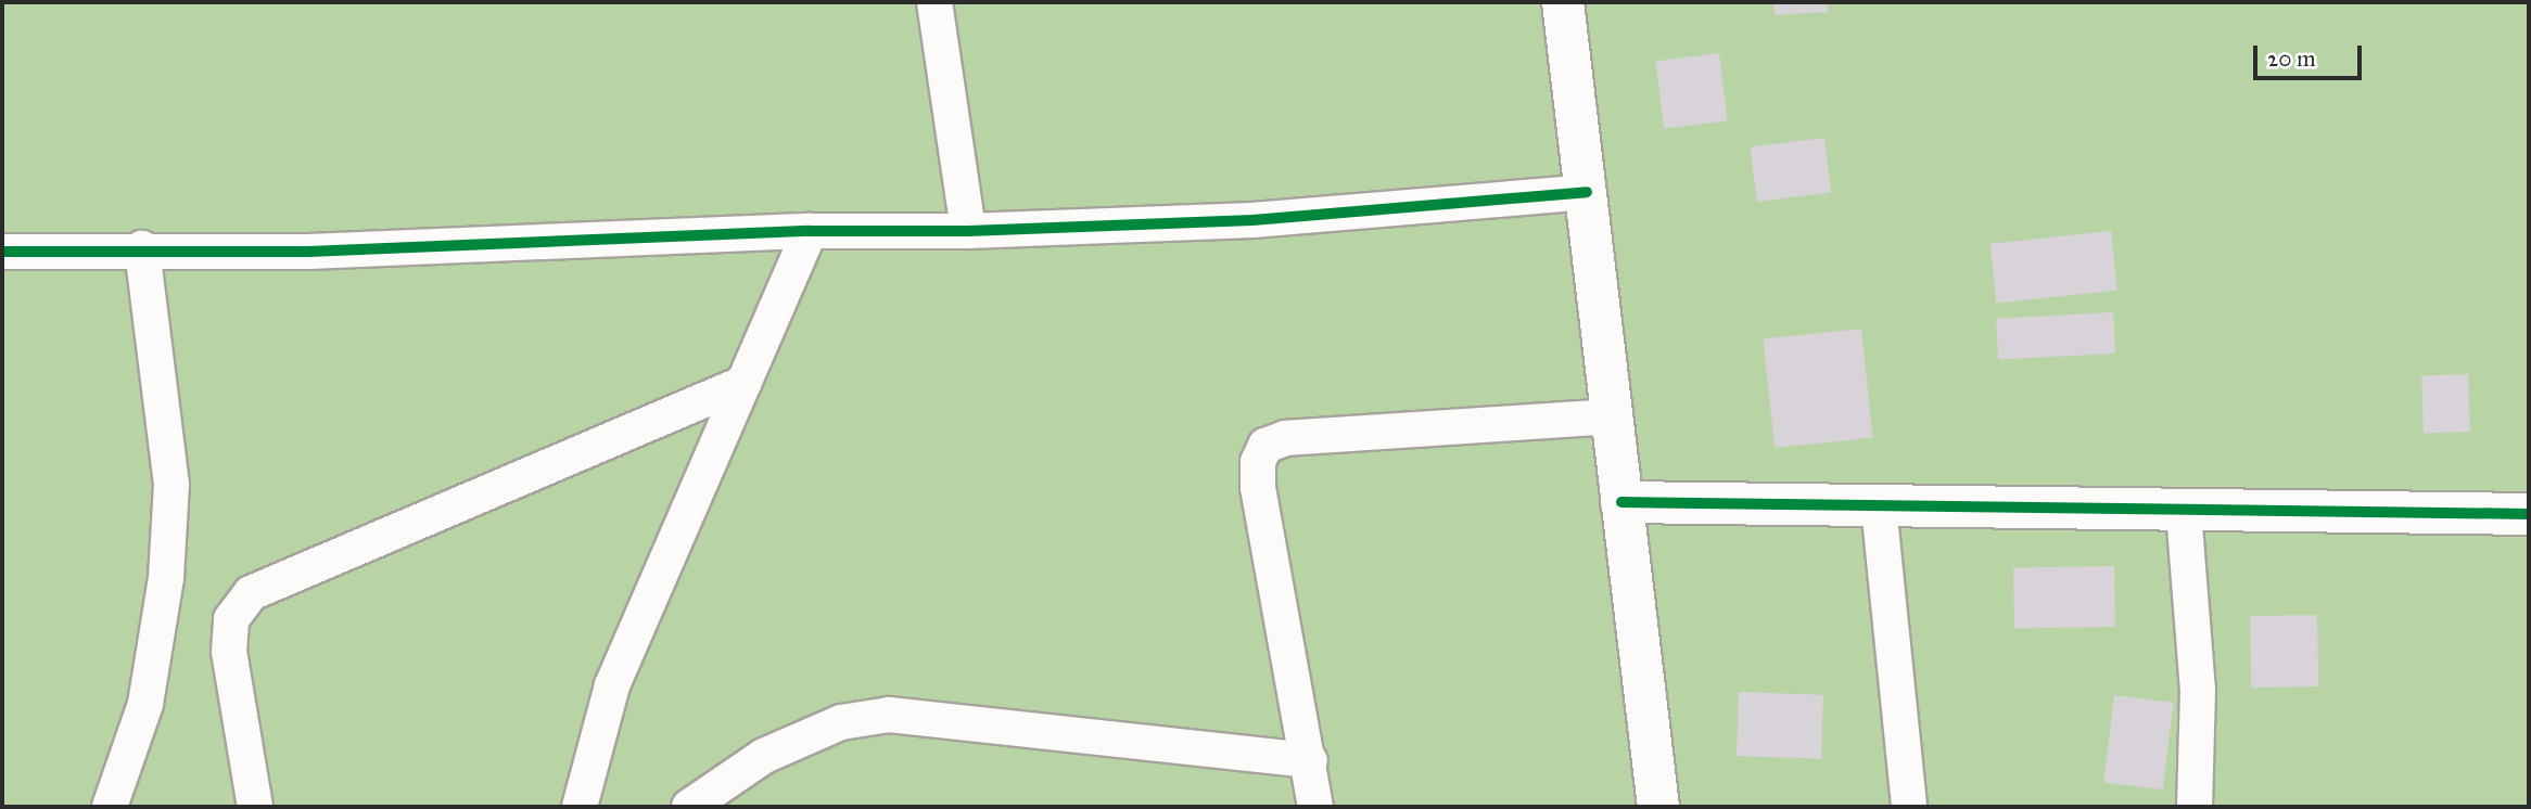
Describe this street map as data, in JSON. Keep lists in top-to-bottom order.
{
  "scale_bar": "20 m"
}
